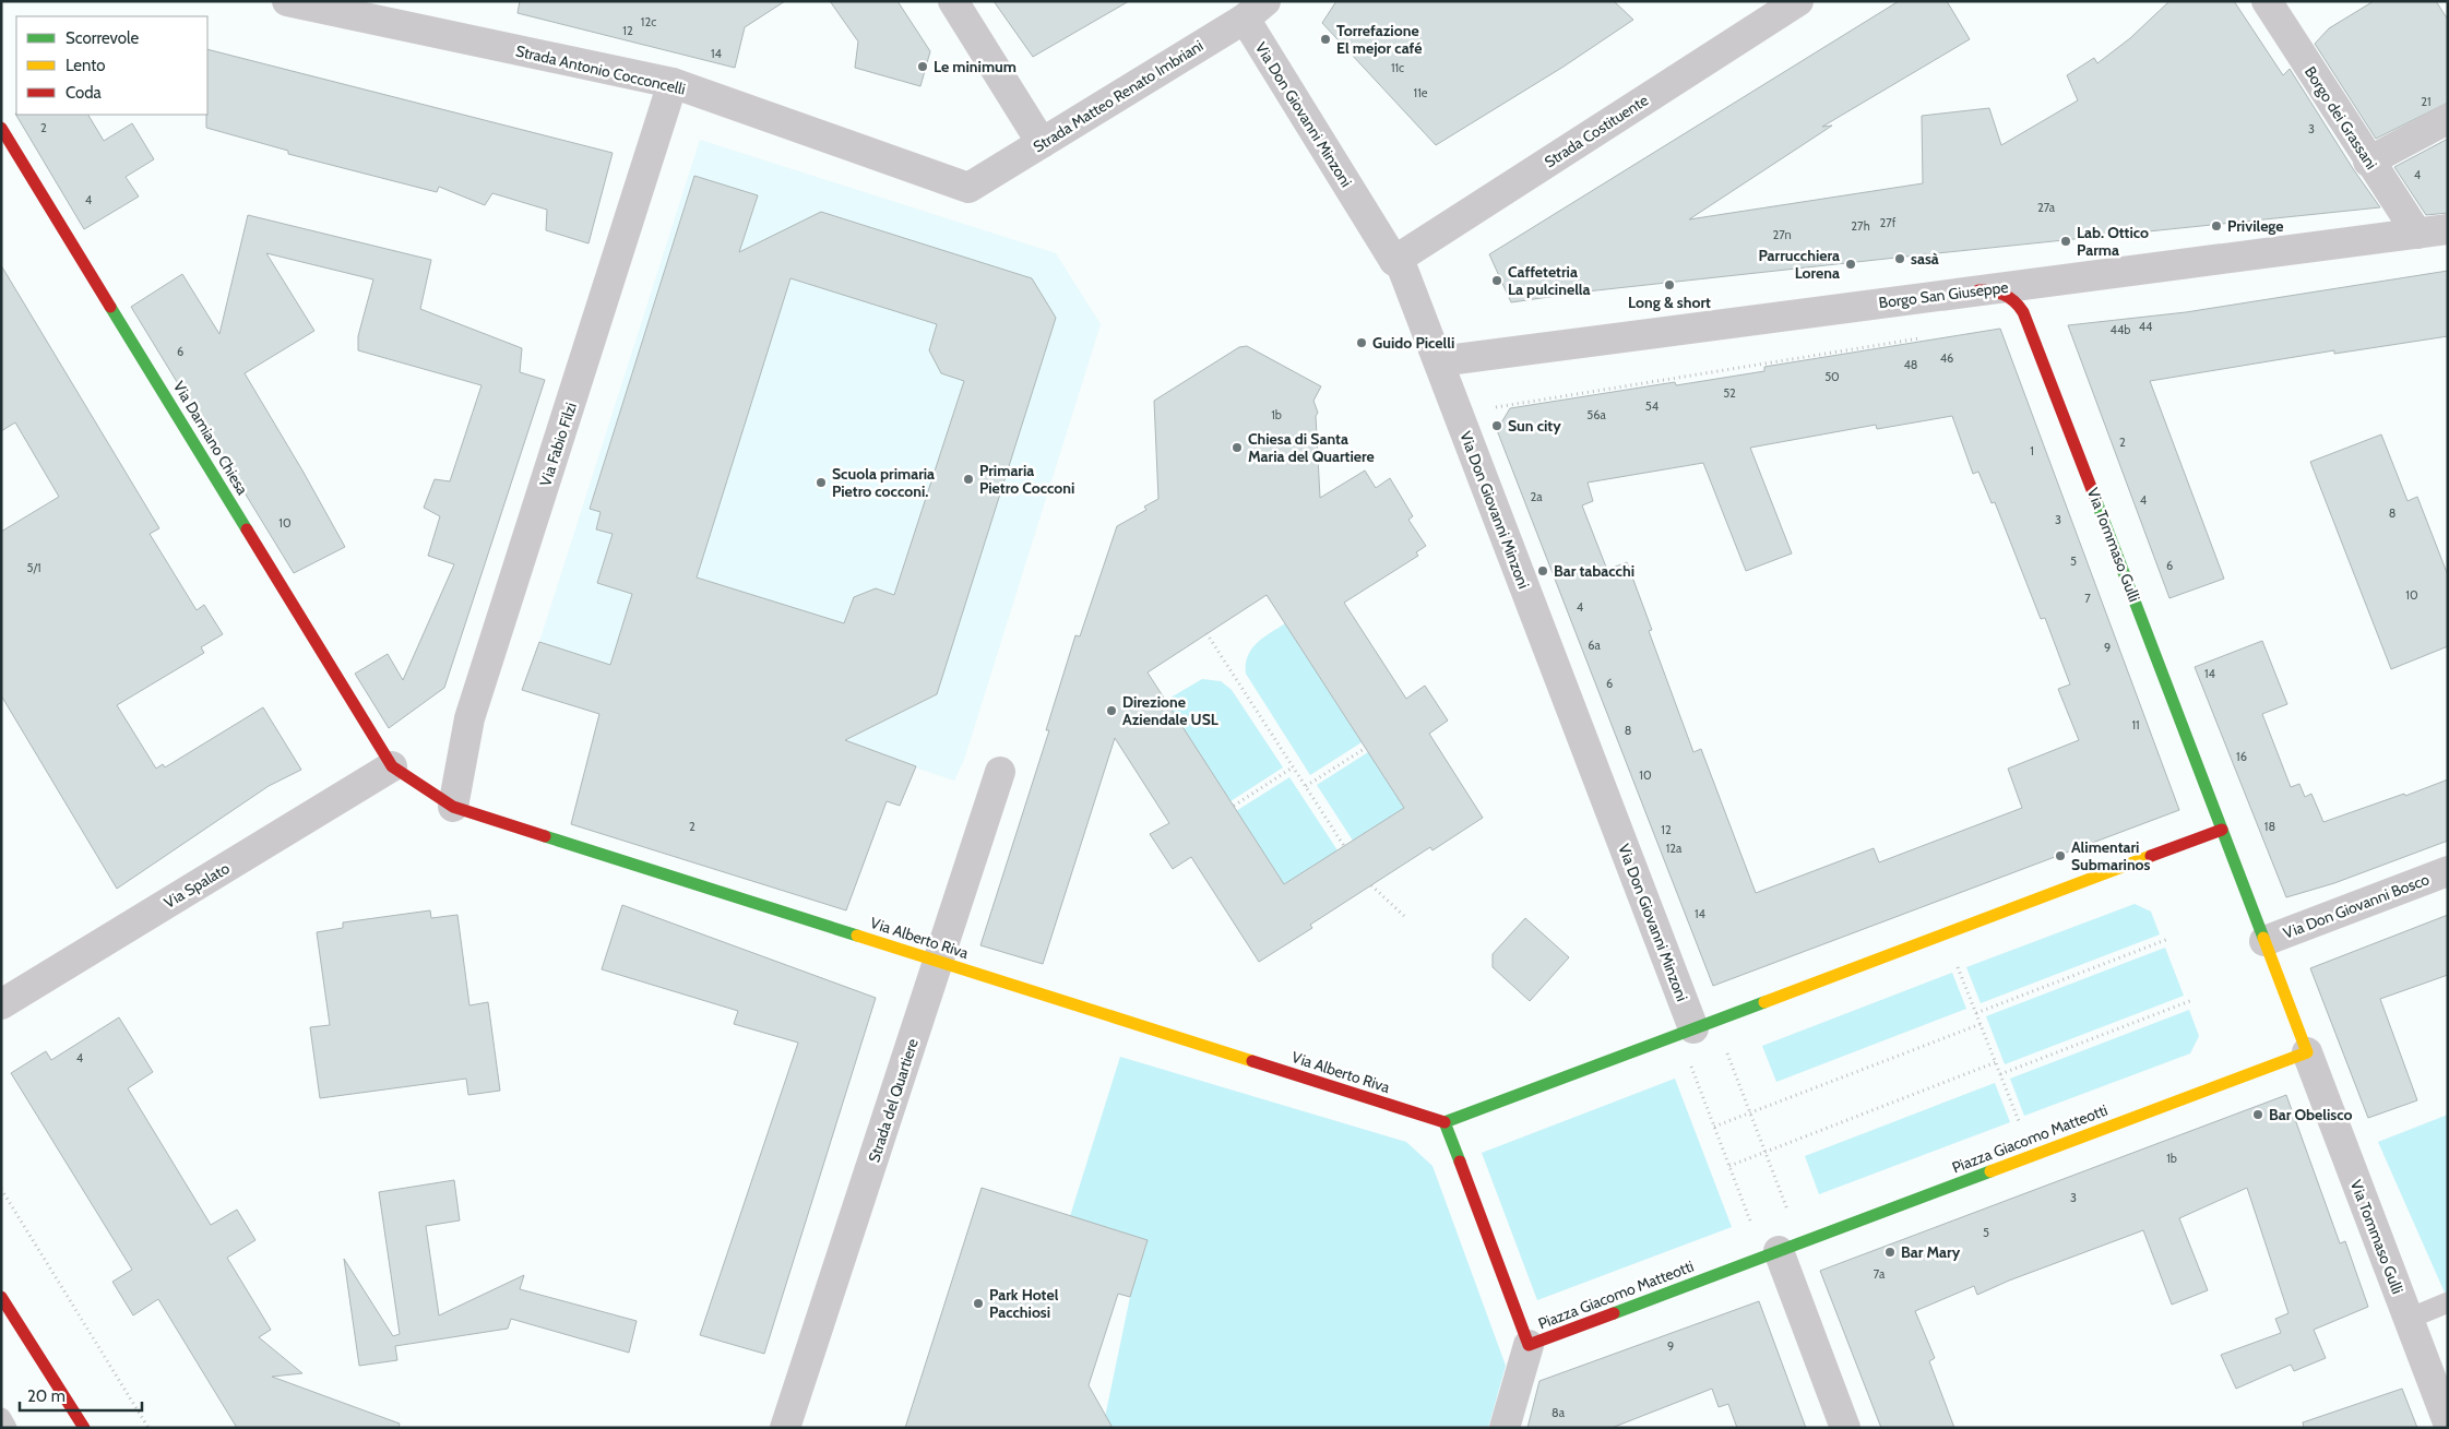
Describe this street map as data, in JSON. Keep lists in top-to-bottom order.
{
  "streets": {
    "street": [
      "Strada Antonio Cocconcelli",
      "Strada Matteo Renato Imbriani",
      "Via Don Giovanni Minzoni",
      "Borgo dei Grassani",
      "Strada Costituente",
      "Borgo San Giuseppe",
      "Via Damiano Chiesa",
      "Via Fabio Filzi",
      "Via Tommaso Gulli",
      "Via Spalato",
      "Via Don Giovanni Bosco",
      "Via Alberto Riva",
      "Strada del Quartiere",
      "Piazza Giacomo Matteotti"
    ]
  },
  "crossings": [
    ["Strada Antonio Cocconcelli", "Strada Matteo Renato Imbriani"],
    ["Strada Antonio Cocconcelli", "Via Fabio Filzi"],
    ["Strada Matteo Renato Imbriani", "Via Don Giovanni Minzoni"],
    ["Via Don Giovanni Minzoni", "Strada Costituente"],
    ["Via Don Giovanni Minzoni", "Borgo San Giuseppe"],
    ["Borgo dei Grassani", "Borgo San Giuseppe"],
    ["Borgo San Giuseppe", "Via Tommaso Gulli"],
    ["Via Damiano Chiesa", "Via Spalato"],
    ["Via Damiano Chiesa", "Via Alberto Riva"],
    ["Via Fabio Filzi", "Via Alberto Riva"],
    ["Via Tommaso Gulli", "Piazza Giacomo Matteotti"],
    ["Via Spalato", "Via Alberto Riva"],
    ["Via Alberto Riva", "Strada del Quartiere"],
    ["Via Alberto Riva", "Piazza Giacomo Matteotti"]
  ],
  "places": [
    "Torrefazione El mejor café",
    "Le minimum",
    "Privilege",
    "Lab. Ottico Parma",
    "sasà",
    "Parrucchiera Lorena",
    "Caffetetria La pulcinella",
    "Long & short",
    "Guido Picelli",
    "Sun city",
    "Chiesa di Santa Maria del Quartiere",
    "Primaria Pietro Cocconi",
    "Scuola primaria Pietro cocconi.",
    "Bar tabacchi",
    "Direzione Aziendale USL",
    "Alimentari Submarinos",
    "Bar Obelisco",
    "Bar Mary",
    "Park Hotel Pacchiosi"
  ],
  "house_numbers": [
    "12c",
    "12",
    "14",
    "11c",
    "11e",
    "21",
    "2",
    "3",
    "4",
    "4",
    "27a",
    "27f",
    "27h",
    "27n",
    "44",
    "44b",
    "6",
    "46",
    "48",
    "50",
    "52",
    "54",
    "1b",
    "56a",
    "2",
    "1",
    "2a",
    "4",
    "8",
    "3",
    "10",
    "5",
    "6",
    "5/1",
    "10",
    "7",
    "4",
    "6a",
    "9",
    "14",
    "6",
    "11",
    "8",
    "16",
    "10",
    "2",
    "18",
    "12",
    "12a",
    "14",
    "4",
    "1b",
    "3",
    "5",
    "7a",
    "9",
    "8a"
  ],
  "legend": ["Scorrevole", "Lento", "Coda"],
  "scale_bar": "20 m"
}
